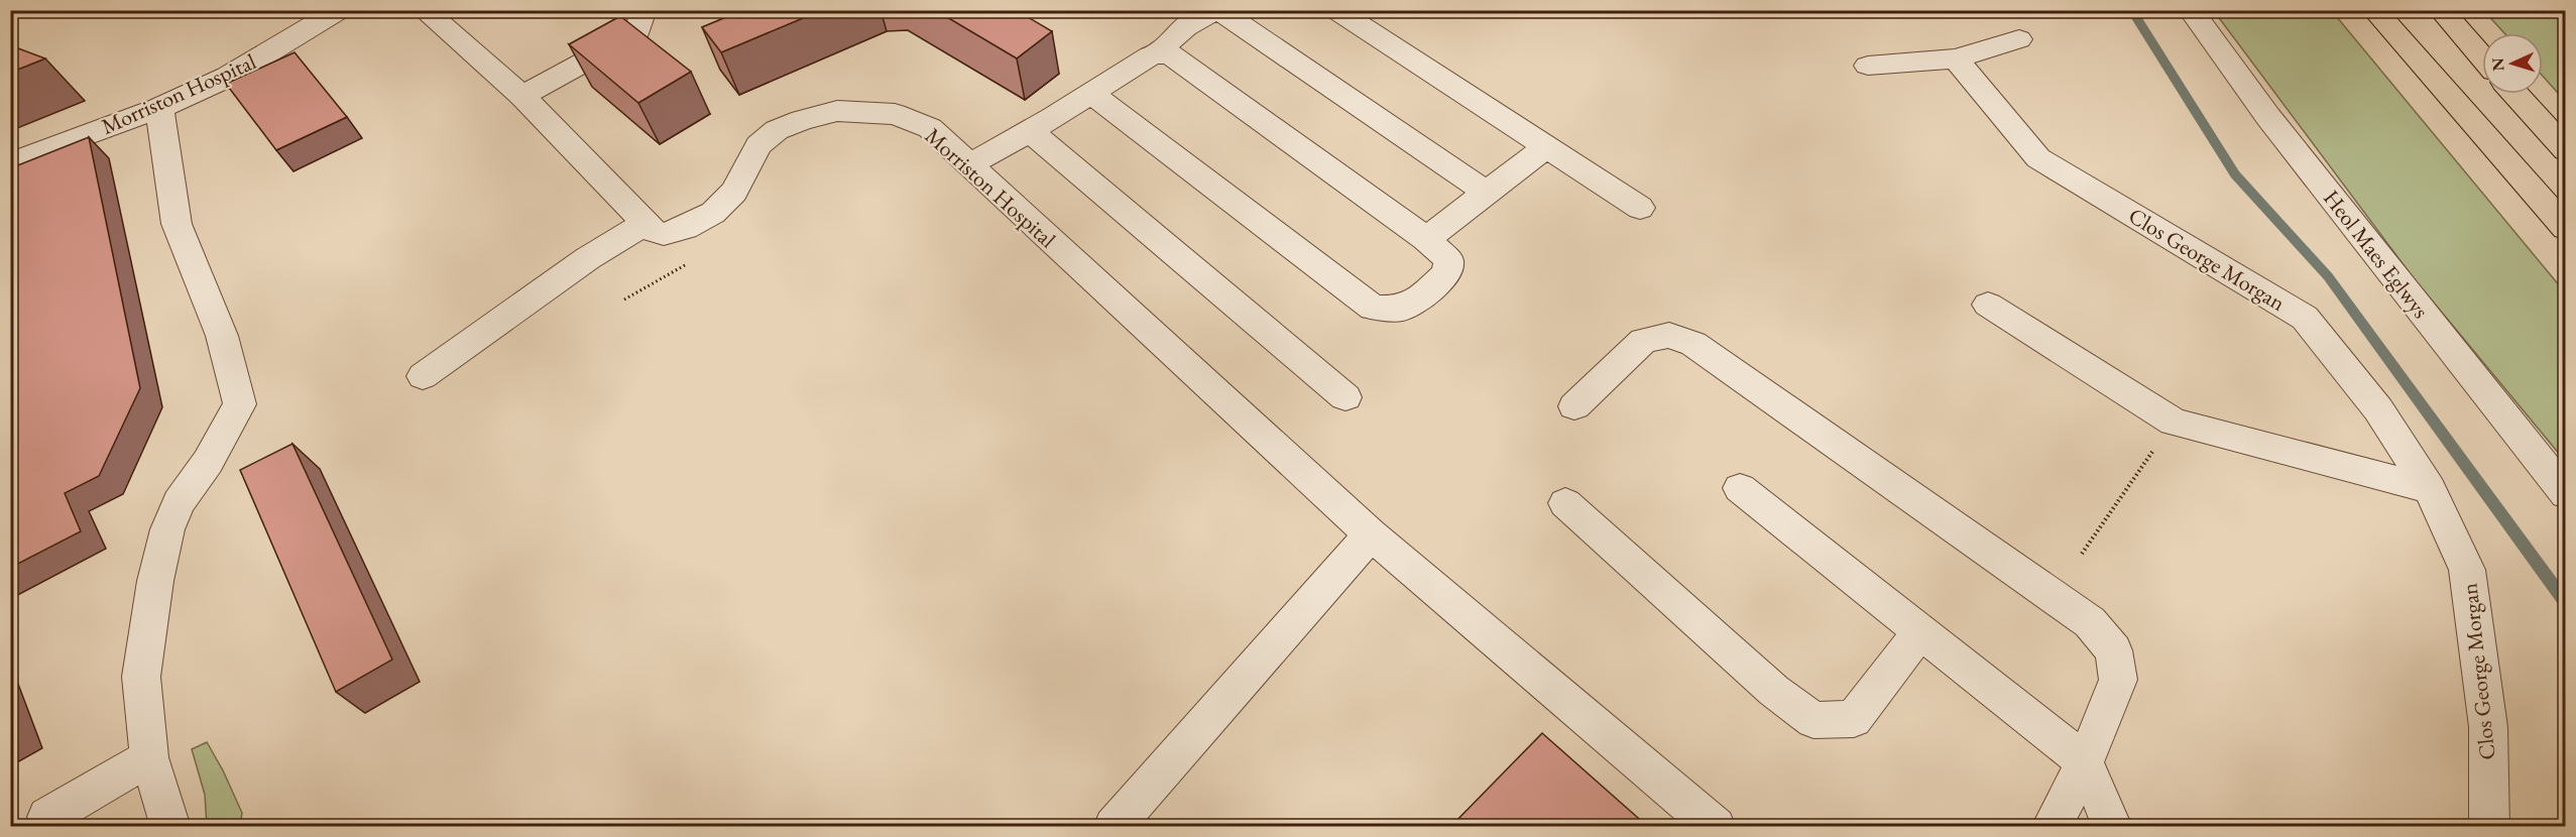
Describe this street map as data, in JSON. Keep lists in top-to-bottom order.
{
  "streets": {
    "street": ["Morriston Hospital", "Heol Maes Eglwys", "Clos George Morgan"]
  },
  "north": "left"
}
